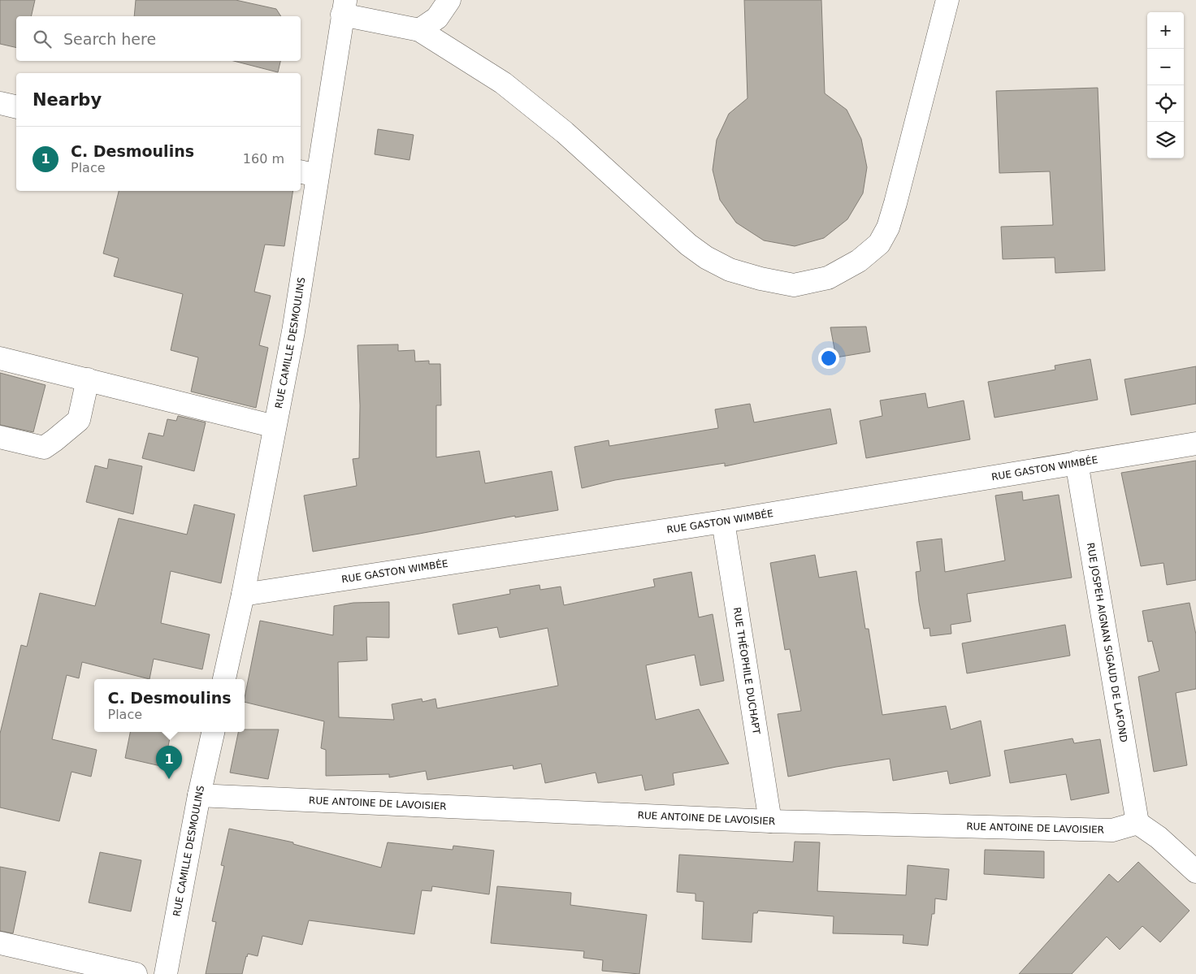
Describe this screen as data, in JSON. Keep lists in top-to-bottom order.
{
  "streets": {
    "street": [
      "RUE CAMILLE DESMOULINS",
      "RUE GASTON WIMBÉE",
      "RUE JOSPEH AIGNAN SIGAUD DE LAFOND",
      "RUE THÉOPHILE DUCHAPT",
      "RUE ANTOINE DE LAVOISIER"
    ]
  },
  "crossings": [
    ["RUE CAMILLE DESMOULINS", "RUE GASTON WIMBÉE"],
    ["RUE CAMILLE DESMOULINS", "RUE ANTOINE DE LAVOISIER"],
    ["RUE GASTON WIMBÉE", "RUE JOSPEH AIGNAN SIGAUD DE LAFOND"],
    ["RUE GASTON WIMBÉE", "RUE THÉOPHILE DUCHAPT"],
    ["RUE JOSPEH AIGNAN SIGAUD DE LAFOND", "RUE ANTOINE DE LAVOISIER"],
    ["RUE THÉOPHILE DUCHAPT", "RUE ANTOINE DE LAVOISIER"]
  ],
  "page": {
    "map_buttons": ["+", "−"],
    "search": "Search here",
    "heading": "Nearby",
    "list": [
      {
        "mark": "1",
        "name": "C. Desmoulins",
        "note": "Place",
        "value": "160 m"
      }
    ],
    "popup": ["C. Desmoulins", "Place"],
    "pins": "1"
  }
}
